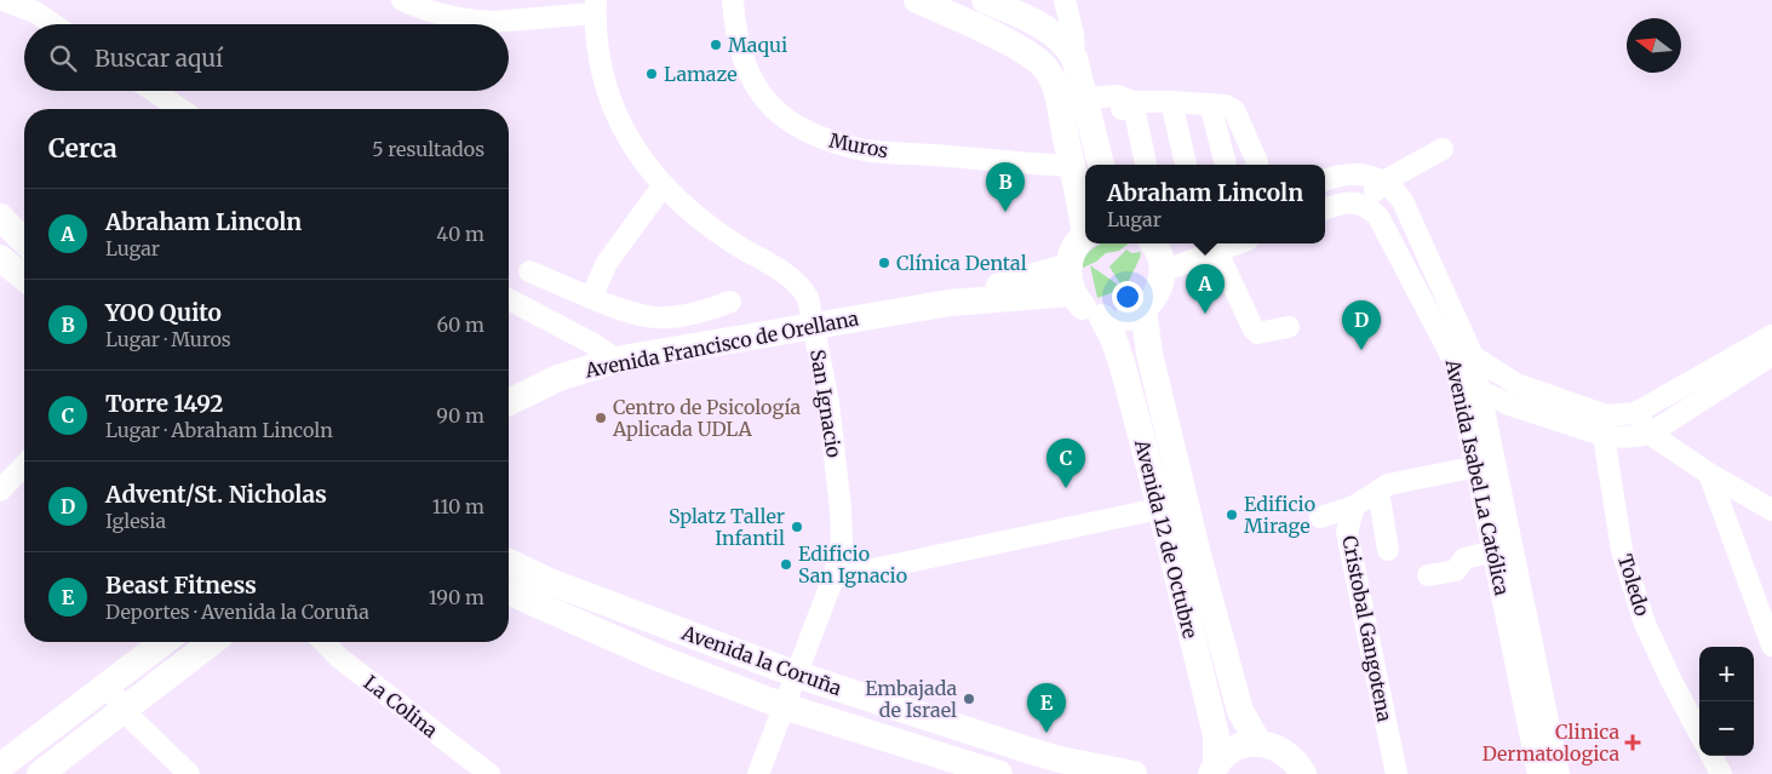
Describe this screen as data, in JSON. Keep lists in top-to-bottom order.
{
  "streets": {
    "main road": ["Avenida Francisco de Orellana", "Avenida 12 de Octubre", "Avenida la Coruña"],
    "street": [
      "Muros",
      "San Ignacio",
      "Avenida Isabel La Católica",
      "Toledo",
      "Cristobal Gangotena",
      "La Colina"
    ]
  },
  "crossings": [
    ["Avenida Francisco de Orellana", "San Ignacio"],
    ["San Ignacio", "Avenida la Coruña"],
    ["Avenida Isabel La Católica", "Cristobal Gangotena"]
  ],
  "places": {
    "other": [
      "Maqui",
      "Lamaze",
      "Clínica Dental",
      "Centro de Psicología Aplicada UDLA",
      "Edificio Mirage",
      "Splatz Taller Infantil",
      "Edificio San Ignacio",
      "Embajada de Israel"
    ],
    "health": ["Clinica Dermatologica"]
  },
  "north": "left",
  "page": {
    "search": "Buscar aquí",
    "heading": ["Cerca", "5 resultados"],
    "pins": [
      "B",
      "A",
      "D",
      "C",
      "E"
    ],
    "popup": ["Abraham Lincoln", "Lugar"],
    "list": [
      {
        "mark": "A",
        "name": "Abraham Lincoln",
        "note": "Lugar",
        "value": "40 m"
      },
      {
        "mark": "B",
        "name": "YOO Quito",
        "note": "Lugar · Muros",
        "value": "60 m"
      },
      {
        "mark": "C",
        "name": "Torre 1492",
        "note": "Lugar · Abraham Lincoln",
        "value": "90 m"
      },
      {
        "mark": "D",
        "name": "Advent/St. Nicholas",
        "note": "Iglesia",
        "value": "110 m"
      },
      {
        "mark": "E",
        "name": "Beast Fitness",
        "note": "Deportes · Avenida la Coruña",
        "value": "190 m"
      }
    ],
    "map_buttons": ["+", "−"]
  }
}
